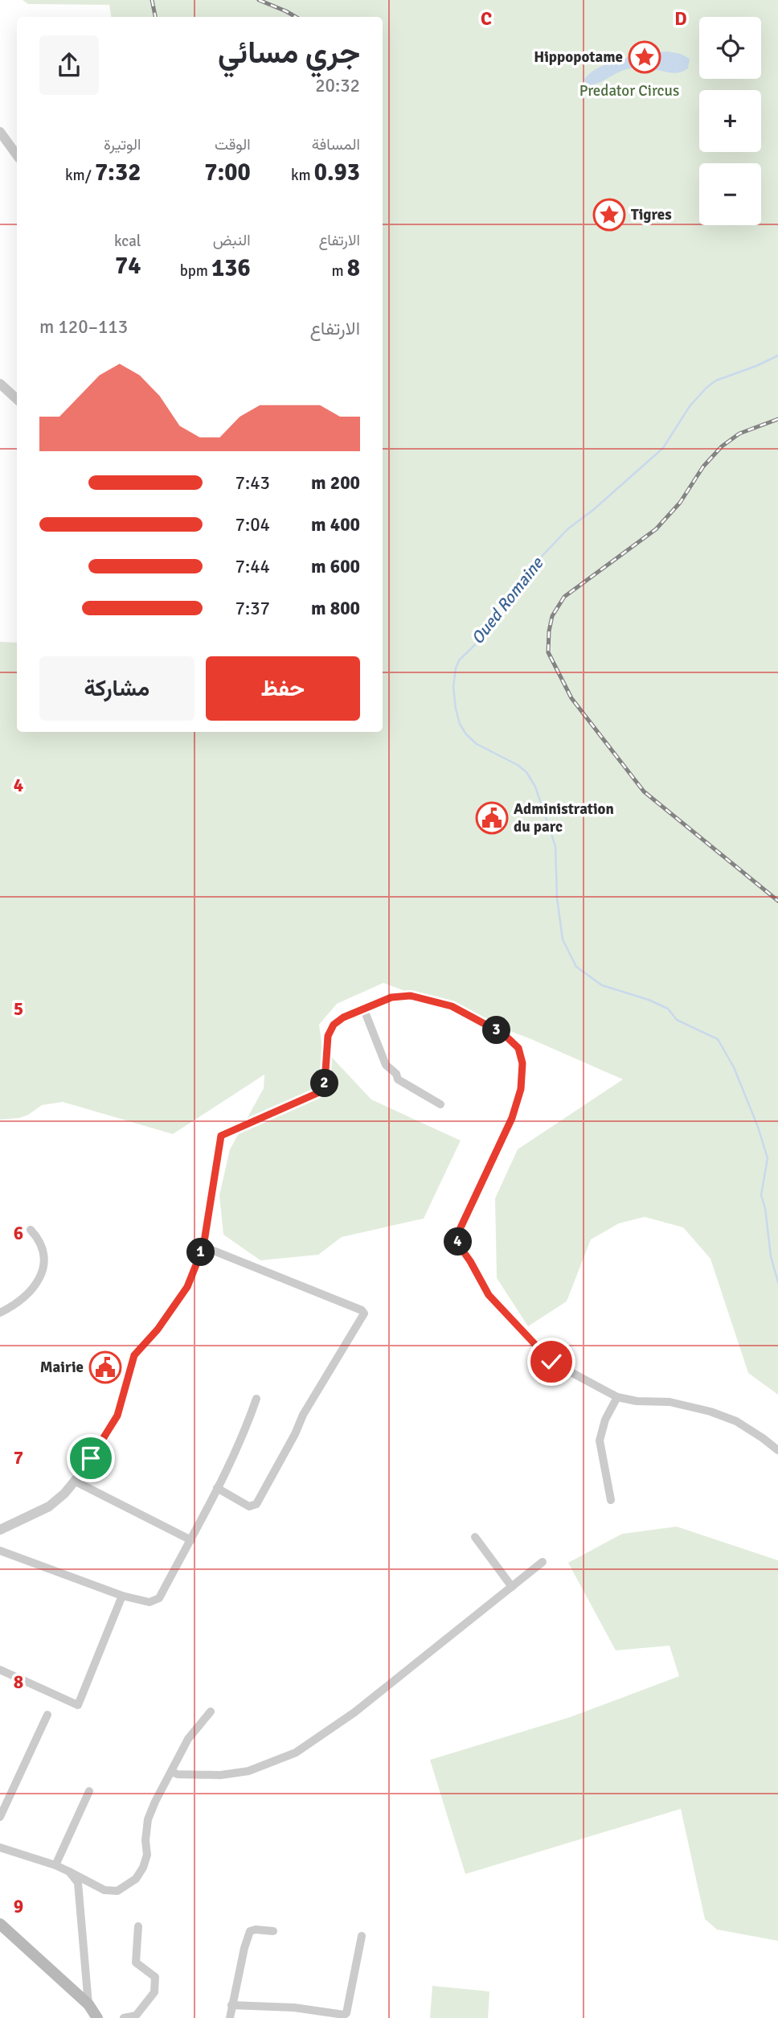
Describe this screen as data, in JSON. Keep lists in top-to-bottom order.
{
  "water": ["Oued Romaine"],
  "parks": ["Predator Circus"],
  "places": {
    "place": ["Hippopotame", "Tigres"],
    "public building": ["Administration du parc", "Mairie"]
  },
  "page": {
    "map_buttons": ["+", "−"],
    "heading": ["جري مسائي", "20:32"],
    "stats": [
      ["المسافة", "0.93 km"],
      ["الوقت", "7:00"],
      ["الوتيرة", "7:32 /km"],
      ["الارتفاع", "8 m"],
      ["النبض", "136 bpm"],
      ["kcal", "74"]
    ],
    "chart": ["الارتفاع", "113–120 m"],
    "list": [
      {
        "name": "200 m",
        "note": "7:43"
      },
      {
        "name": "400 m",
        "note": "7:04"
      },
      {
        "name": "600 m",
        "note": "7:44"
      },
      {
        "name": "800 m",
        "note": "7:37"
      }
    ],
    "buttons": ["حفظ", "مشاركة"],
    "pins": [
      "3",
      "2",
      "4",
      "1"
    ]
  },
  "grid": {
    "columns": ["C", "D"],
    "rows": [
      "4",
      "5",
      "6",
      "7",
      "8",
      "9"
    ]
  }
}
